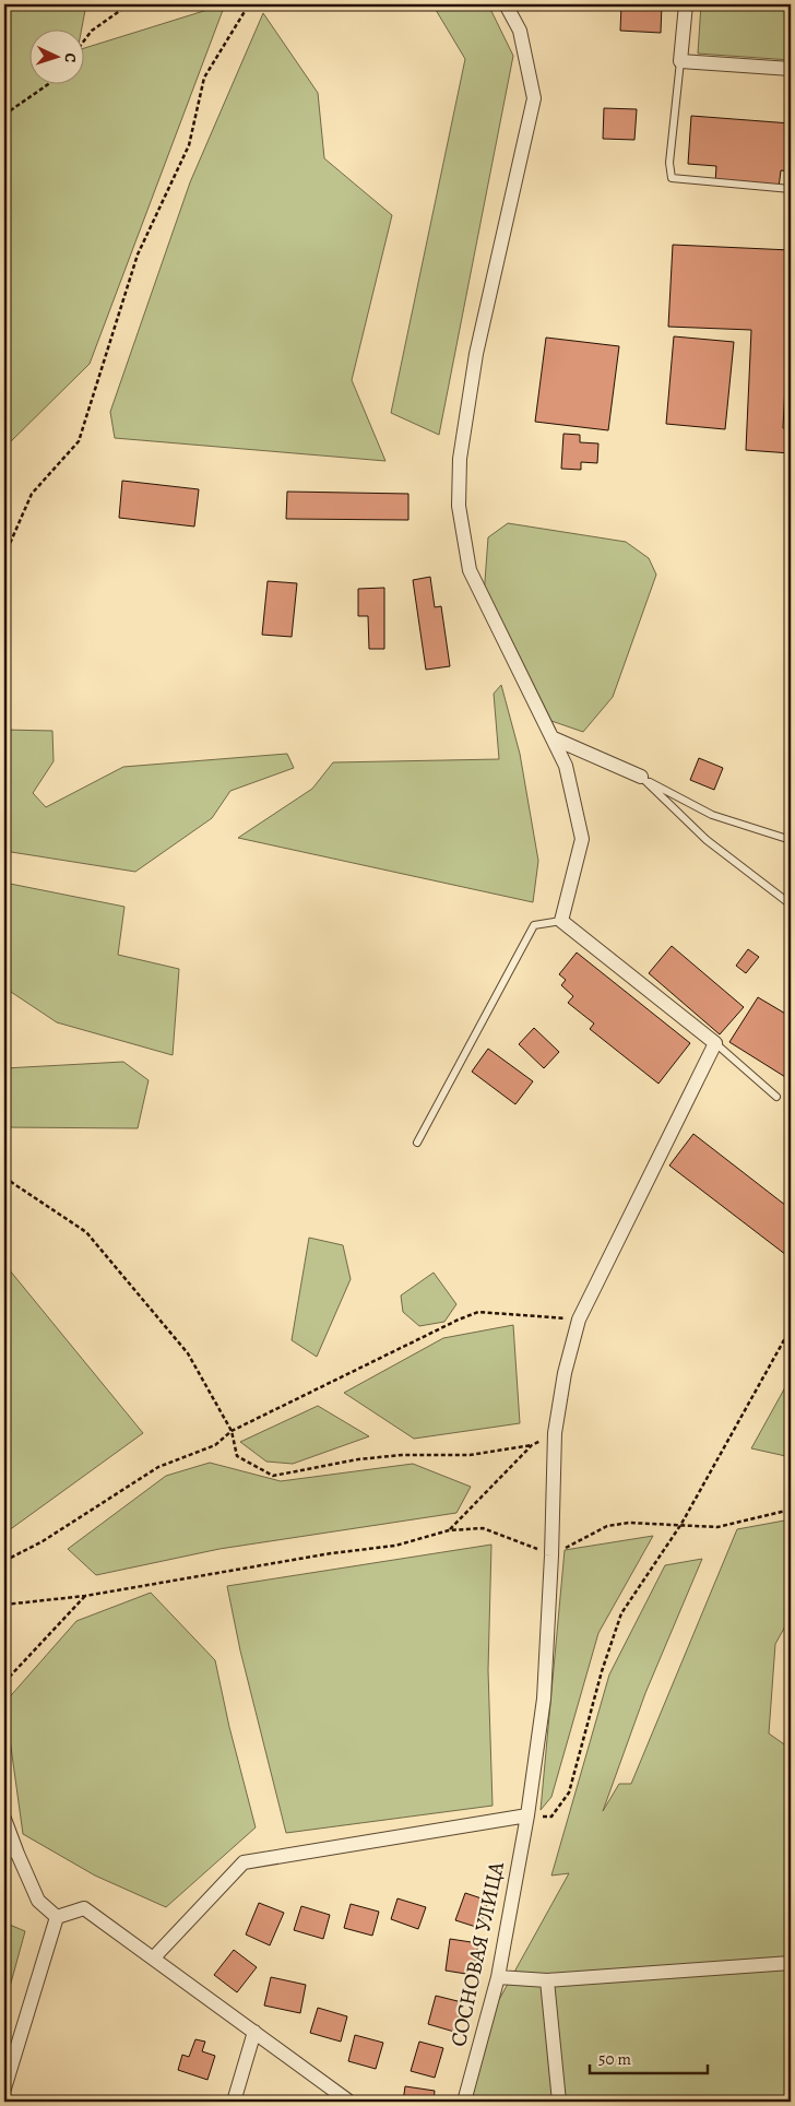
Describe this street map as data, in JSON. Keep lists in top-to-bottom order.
{
  "streets": {
    "street": ["СОСНОВАЯ УЛИЦА"]
  },
  "scale_bar": "50 m",
  "north": "right"
}
